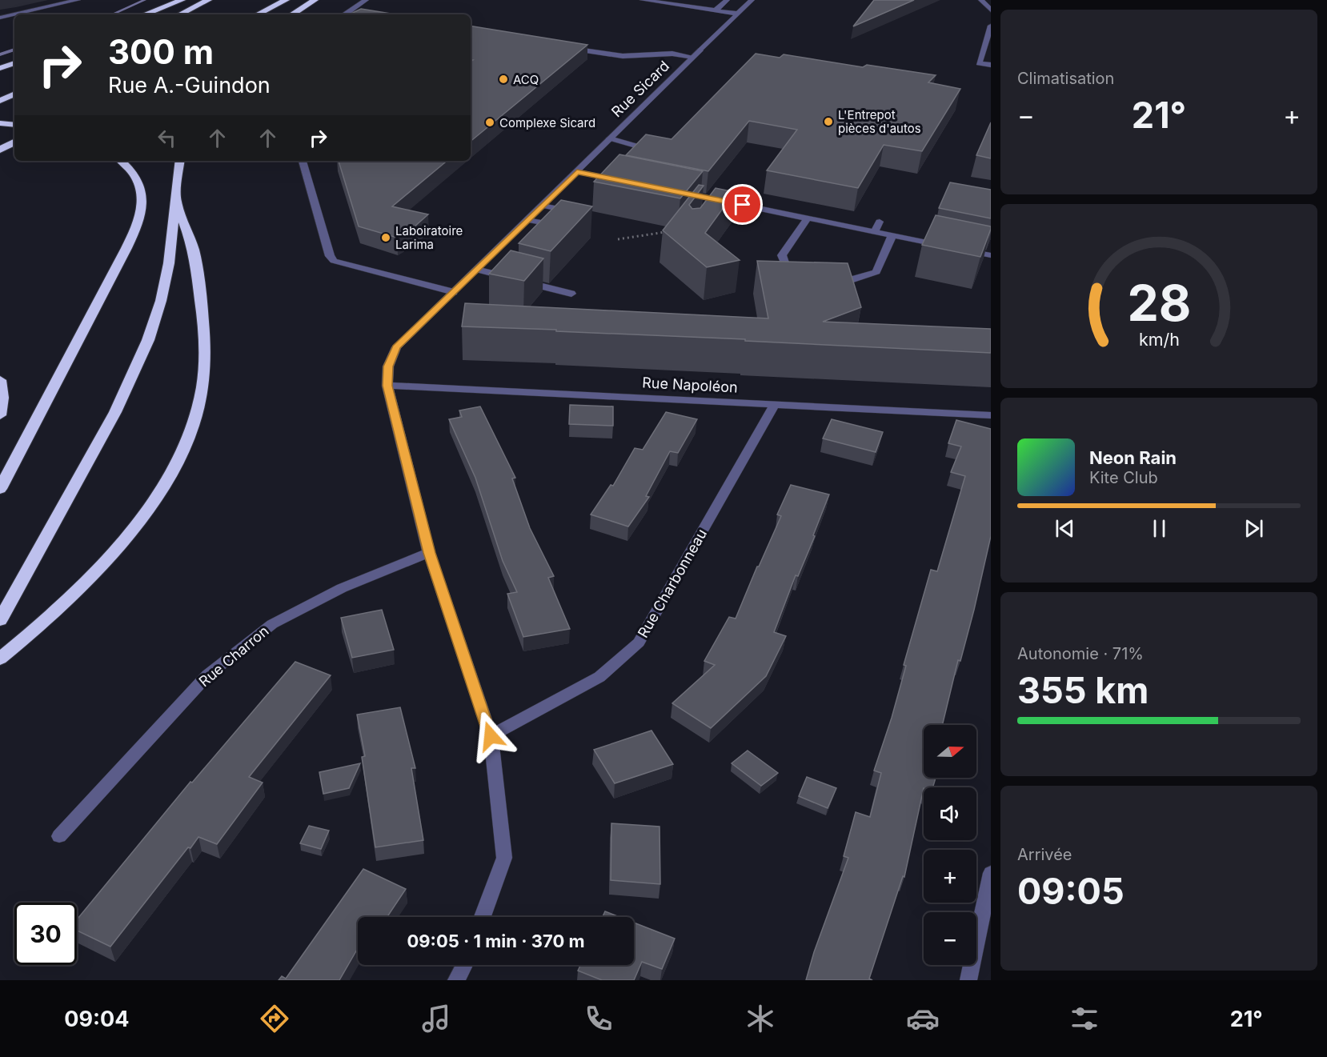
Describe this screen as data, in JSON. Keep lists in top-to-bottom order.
{
  "streets": {
    "street": [
      "Rue Sicard",
      "Rue Napoléon",
      "Rue Charbonneau",
      "Rue Charron"
    ]
  },
  "crossings": [
    ["Rue Sicard", "Rue Napoléon"],
    ["Rue Sicard", "Rue Charbonneau"],
    ["Rue Sicard", "Rue Charron"],
    ["Rue Napoléon", "Rue Charbonneau"]
  ],
  "places": [
    "ACQ",
    "L'Entrepot pièces d'autos",
    "Complexe Sicard",
    "Laboiratoire Larima"
  ],
  "north": "right",
  "page": {
    "tile": [
      "Climatisation",
      ["Autonomie · 71%", "355 km"],
      ["Arrivée", "09:05"]
    ],
    "turn": ["300 m", "Rue A.-Guindon"],
    "heat": ["−", "21°", "+"],
    "song": ["Neon Rain", "Kite Club"],
    "map_buttons": ["+", "−"],
    "limit": "30",
    "trip": "09:05 · 1 min · 370 m",
    "tabs": ["09:04", "21°"],
    "gauge": ["28", "km/h"]
  }
}
